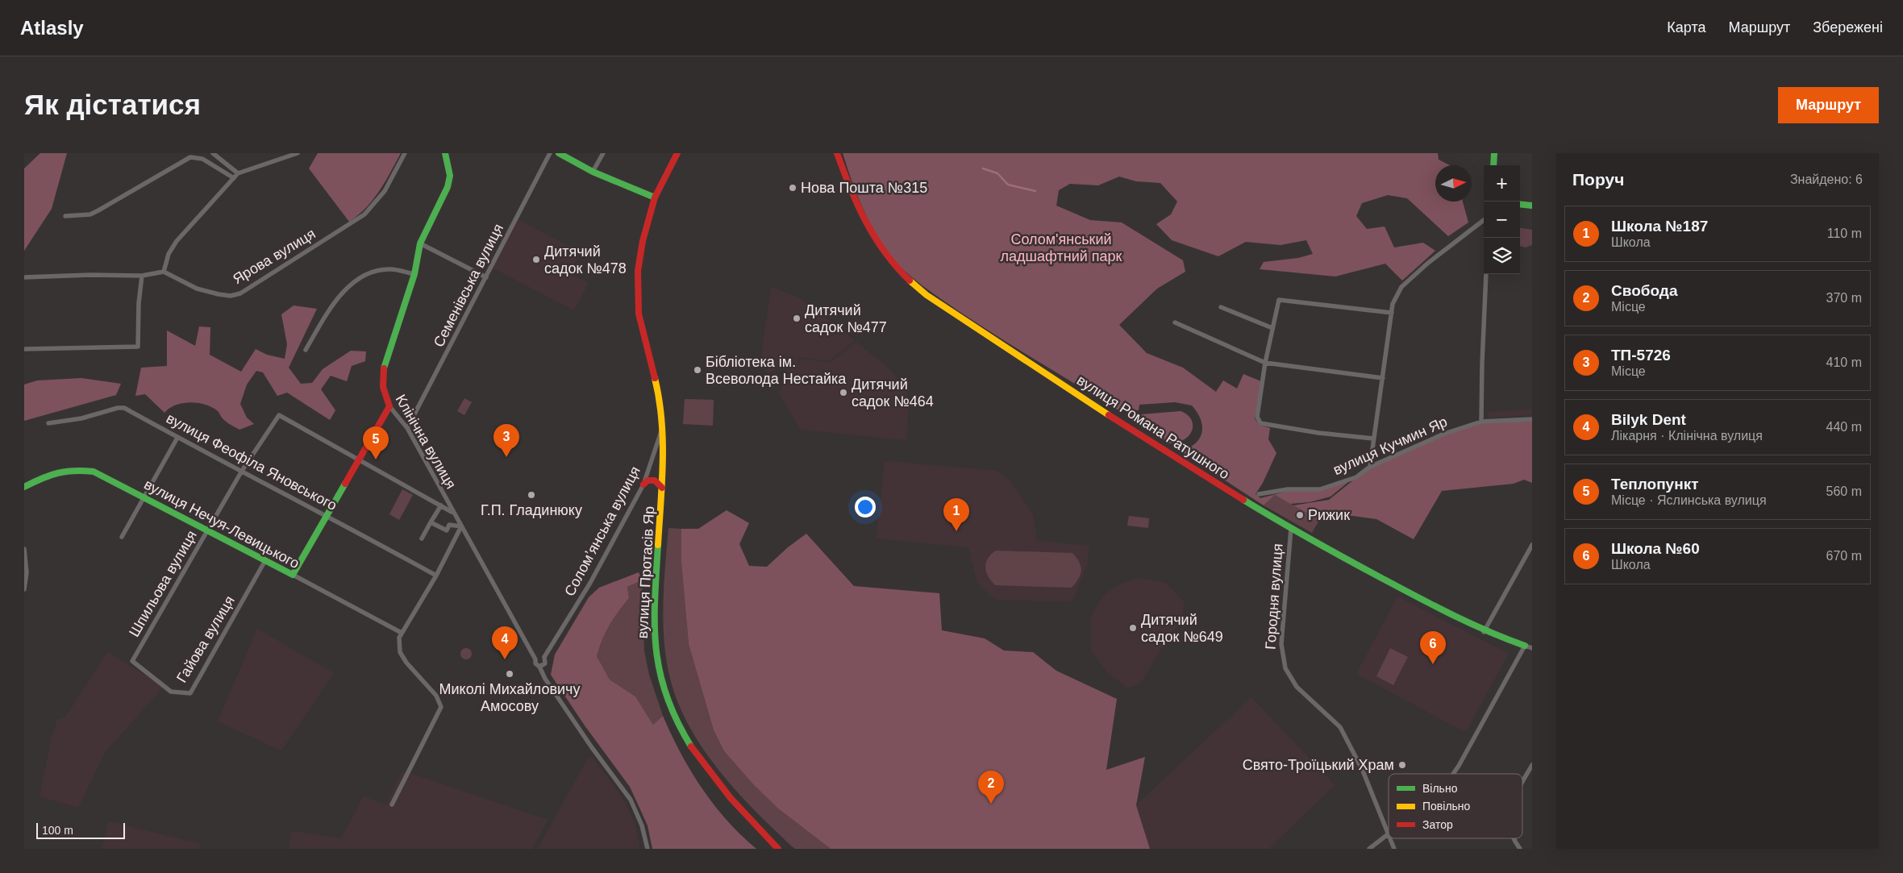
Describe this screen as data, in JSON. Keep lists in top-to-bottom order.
{
  "streets": {
    "street": [
      "Ярова вулиця",
      "Семенівська вулиця",
      "вулиця Романа Ратушного",
      "Клінічна вулиця",
      "вулиця Кучмин Яр",
      "вулиця Феофіла Яновського",
      "вулиця Нечуя-Левицького",
      "Соломʼянська вулиця",
      "вулиця Протасів Яр",
      "Шпильова вулиця",
      "Городня вулиця",
      "Гайова вулиця"
    ]
  },
  "crossings": [
    ["Семенівська вулиця", "Клінічна вулиця"],
    ["вулиця Романа Ратушного", "Городня вулиця"],
    ["Клінічна вулиця", "Соломʼянська вулиця"],
    ["вулиця Феофіла Яновського", "Шпильова вулиця"],
    ["вулиця Нечуя-Левицького", "Шпильова вулиця"],
    ["вулиця Нечуя-Левицького", "Гайова вулиця"],
    ["Соломʼянська вулиця", "вулиця Протасів Яр"],
    ["Шпильова вулиця", "Гайова вулиця"]
  ],
  "parks": ["Солом'янський ладшафтний парк"],
  "places": [
    "Нова Пошта №315",
    "Дитячий садок №478",
    "Дитячий садок №477",
    "Бібліотека ім. Всеволода Нестайка",
    "Дитячий садок №464",
    "Г.П. Гладинюку",
    "Рижик",
    "Дитячий садок №649",
    "Миколі Михайловичу Амосову",
    "Свято-Троїцький Храм"
  ],
  "legend": ["Вільно", "Повільно", "Затор"],
  "scale_bar": "100 m",
  "north": "right",
  "page": {
    "header": "Atlasly",
    "nav": ["Карта", "Маршрут", "Збережені"],
    "buttons": "Маршрут",
    "title": "Як дістатися",
    "heading": ["Поруч", "Знайдено: 6"],
    "map_buttons": ["+", "−"],
    "list": [
      {
        "mark": "1",
        "name": "Школа №187",
        "note": "Школа",
        "value": "110 m"
      },
      {
        "mark": "2",
        "name": "Свобода",
        "note": "Місце",
        "value": "370 m"
      },
      {
        "mark": "3",
        "name": "ТП-5726",
        "note": "Місце",
        "value": "410 m"
      },
      {
        "mark": "4",
        "name": "Bilyk Dent",
        "note": "Лікарня · Клінічна вулиця",
        "value": "440 m"
      },
      {
        "mark": "5",
        "name": "Теплопункт",
        "note": "Місце · Яслинська вулиця",
        "value": "560 m"
      },
      {
        "mark": "6",
        "name": "Школа №60",
        "note": "Школа",
        "value": "670 m"
      }
    ],
    "pins": [
      "3",
      "5",
      "1",
      "4",
      "6",
      "2"
    ],
    "scale": "100 m"
  }
}
